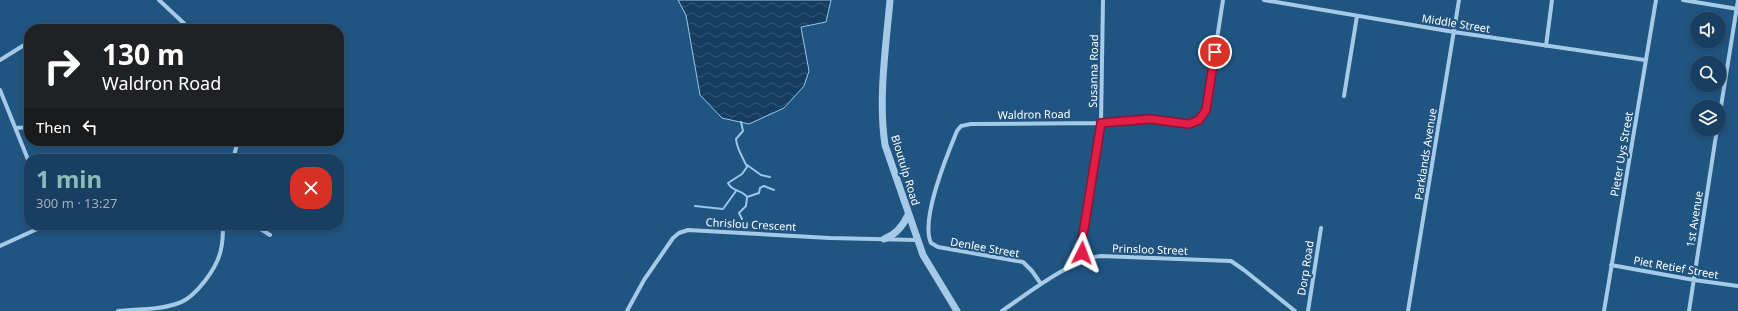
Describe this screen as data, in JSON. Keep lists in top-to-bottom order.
{
  "streets": {
    "street": [
      "Middle Street",
      "Susanna Road",
      "Waldron Road",
      "Parklands Avenue",
      "Pieter Uys Street",
      "Bloutulp Road",
      "1st Avenue",
      "Chrislou Crescent",
      "Denlee Street",
      "Prinsloo Street",
      "Piet Retief Street",
      "Dorp Road"
    ]
  },
  "crossings": [
    ["Middle Street", "Parklands Avenue"],
    ["Middle Street", "Pieter Uys Street"],
    ["Susanna Road", "Waldron Road"],
    ["Susanna Road", "Prinsloo Street"],
    ["Waldron Road", "Denlee Street"],
    ["Pieter Uys Street", "Piet Retief Street"],
    ["Bloutulp Road", "Chrislou Crescent"],
    ["1st Avenue", "Piet Retief Street"],
    ["Denlee Street", "Prinsloo Street"]
  ],
  "page": {
    "turn": ["130 m", "Waldron Road"],
    "then": "Then",
    "heading": ["1 min", "300 m · 13:27"]
  }
}
